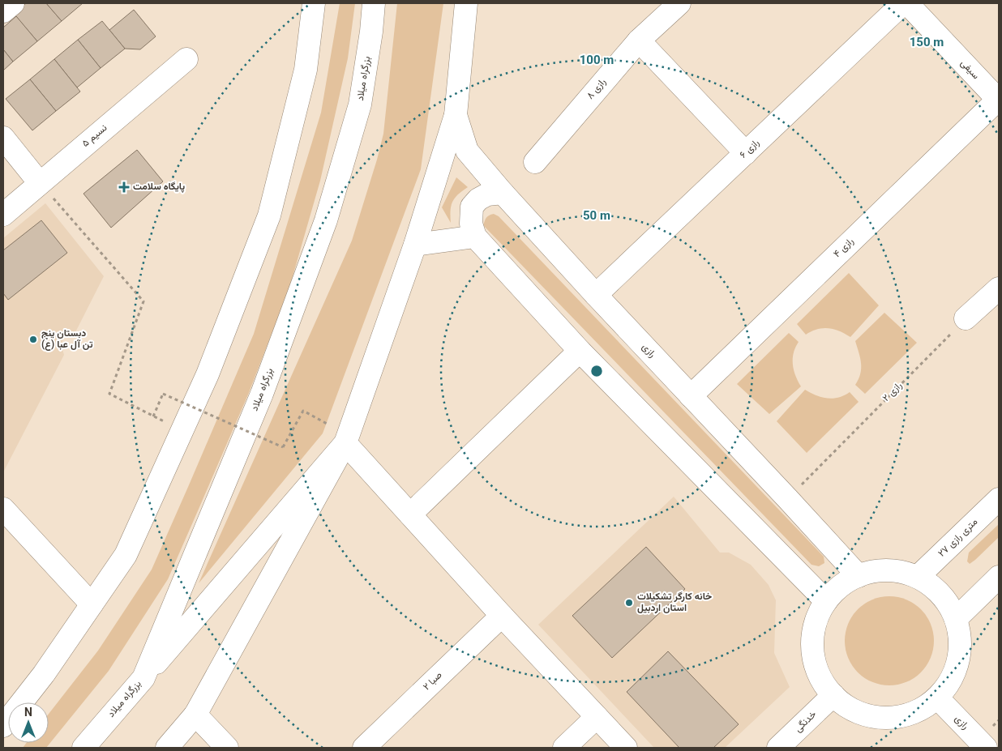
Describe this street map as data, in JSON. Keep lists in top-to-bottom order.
{
  "streets": {
    "main road": [
      "سیفی",
      "بزرگراه میلاد",
      "رازی ۸",
      "نسیم ۵",
      "رازی ۶",
      "رازی ۴",
      "رازی",
      "۲۷ متری رازی",
      "صبا ۲",
      "خدنگی"
    ],
    "path": ["رازی ۲"]
  },
  "crossings": [
    ["سیفی", "رازی ۴"],
    ["رازی ۶", "رازی"],
    ["رازی ۴", "رازی"],
    ["رازی", "رازی ۲"]
  ],
  "places": {
    "health": ["پایگاه سلامت"],
    "other": ["دبستان پنج تن آل عبا (ع)", "خانه کارگر تشکیلات استان اردبیل"]
  },
  "north": "top",
  "rings": ["150 m", "100 m", "50 m"]
}
